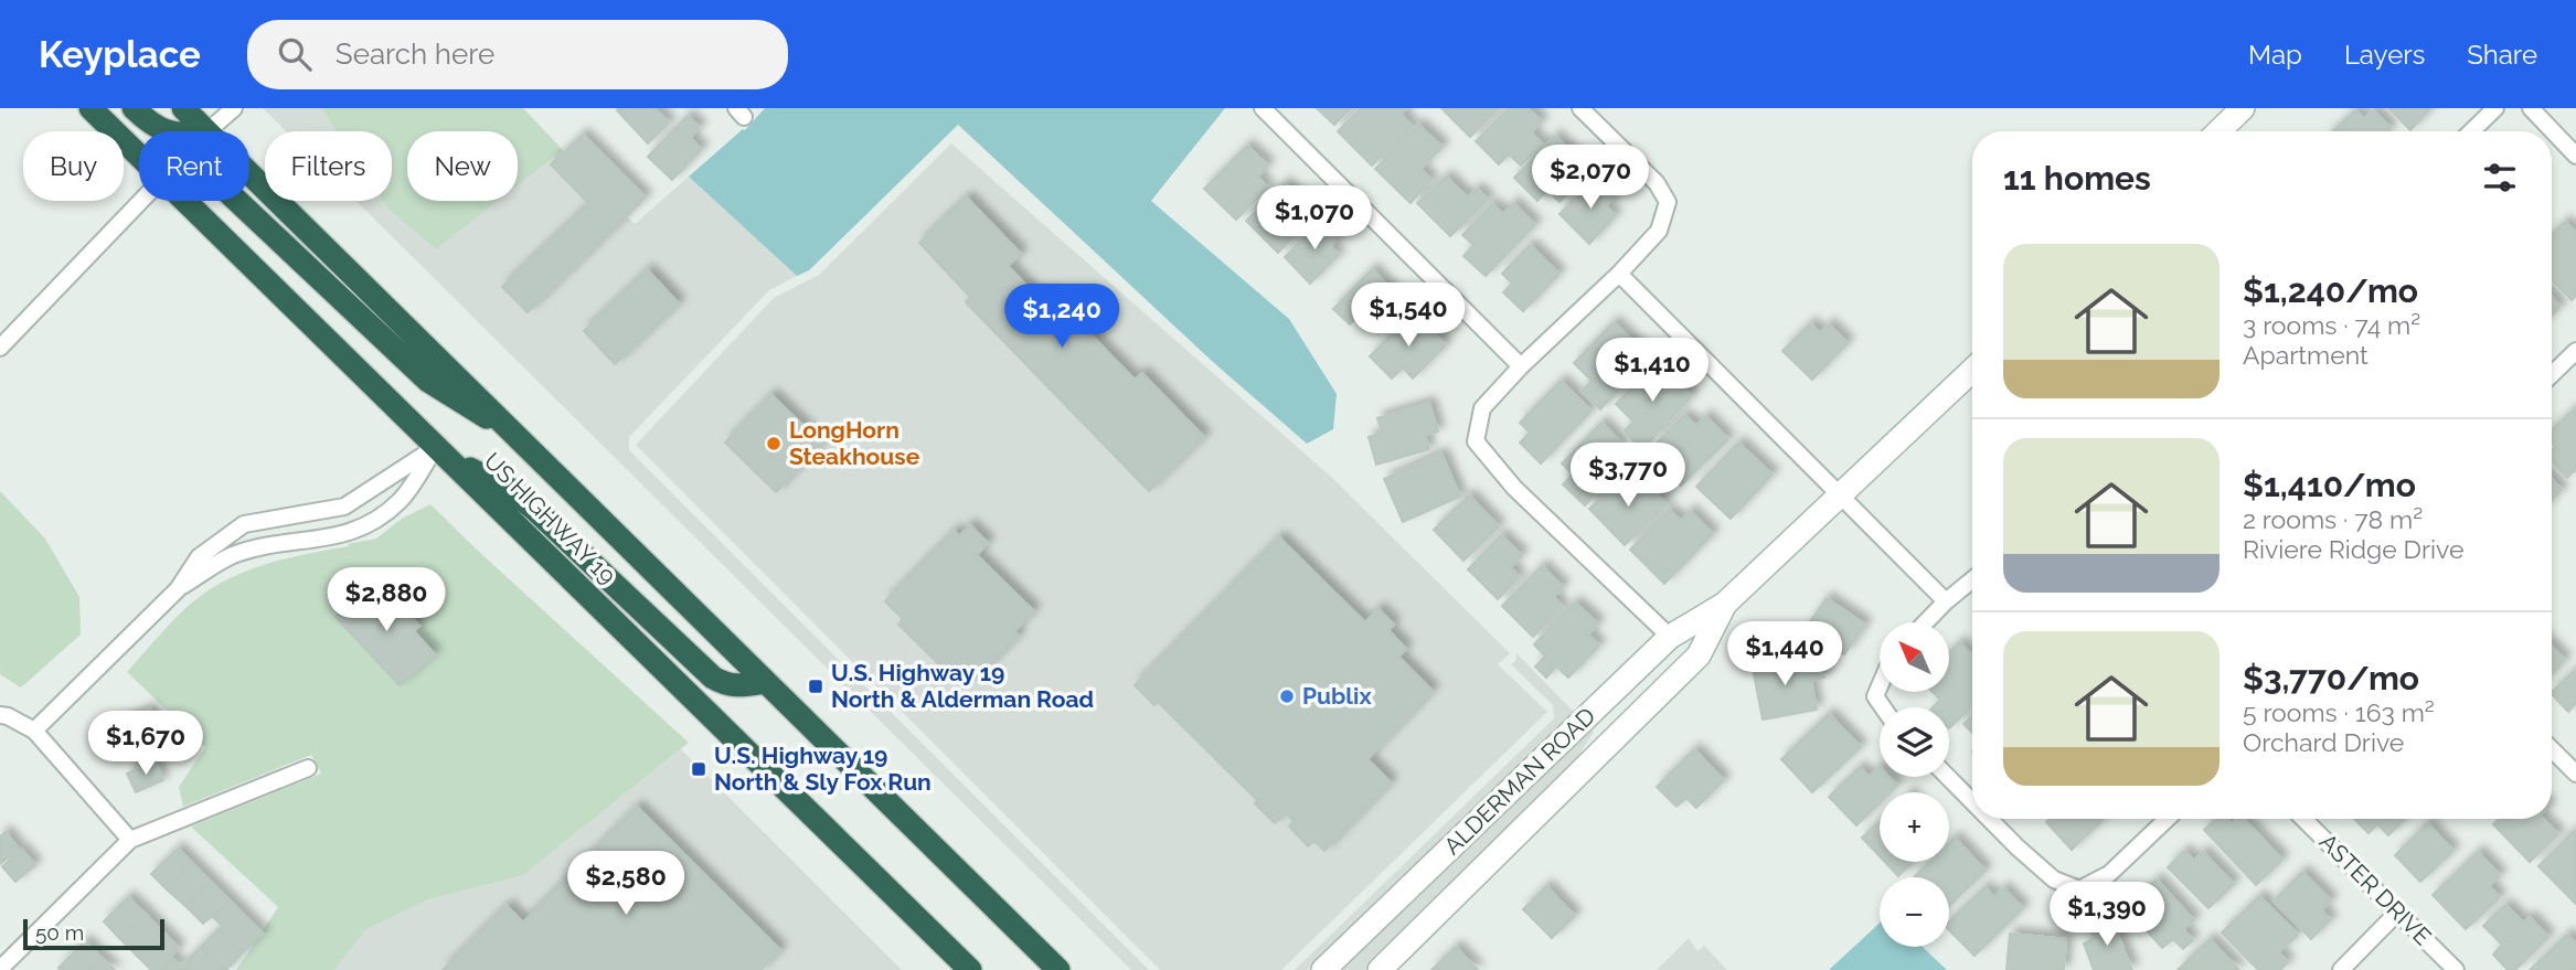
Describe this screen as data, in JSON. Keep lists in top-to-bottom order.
{
  "streets": {
    "highway": ["US HIGHWAY 19"],
    "street": ["ALDERMAN ROAD", "ASTER DRIVE"]
  },
  "places": {
    "other": ["LongHorn Steakhouse", "Publix"],
    "transit": ["U.S. Highway 19 North & Alderman Road", "U.S. Highway 19 North & Sly Fox Run"]
  },
  "scale_bar": "50 m",
  "north": "top left",
  "page": {
    "header": "Keyplace",
    "search": "Search here",
    "nav": ["Map", "Layers", "Share"],
    "chip": [
      "Buy",
      "Rent",
      "Filters",
      "New"
    ],
    "heading": "11 homes",
    "price": [
      "$2,070",
      "$1,070",
      "$1,540",
      "$1,240",
      "$1,410",
      "$3,770",
      "$2,880",
      "$1,440",
      "$1,670",
      "$2,580",
      "$1,390"
    ],
    "list": [
      {
        "name": "$1,240/mo",
        "note": "3 rooms · 74 m² · Apartment"
      },
      {
        "name": "$1,410/mo",
        "note": "2 rooms · 78 m² · Riviere Ridge Drive"
      },
      {
        "name": "$3,770/mo",
        "note": "5 rooms · 163 m² · Orchard Drive"
      }
    ],
    "map_buttons": ["+", "−"],
    "scale": "50 m"
  }
}
